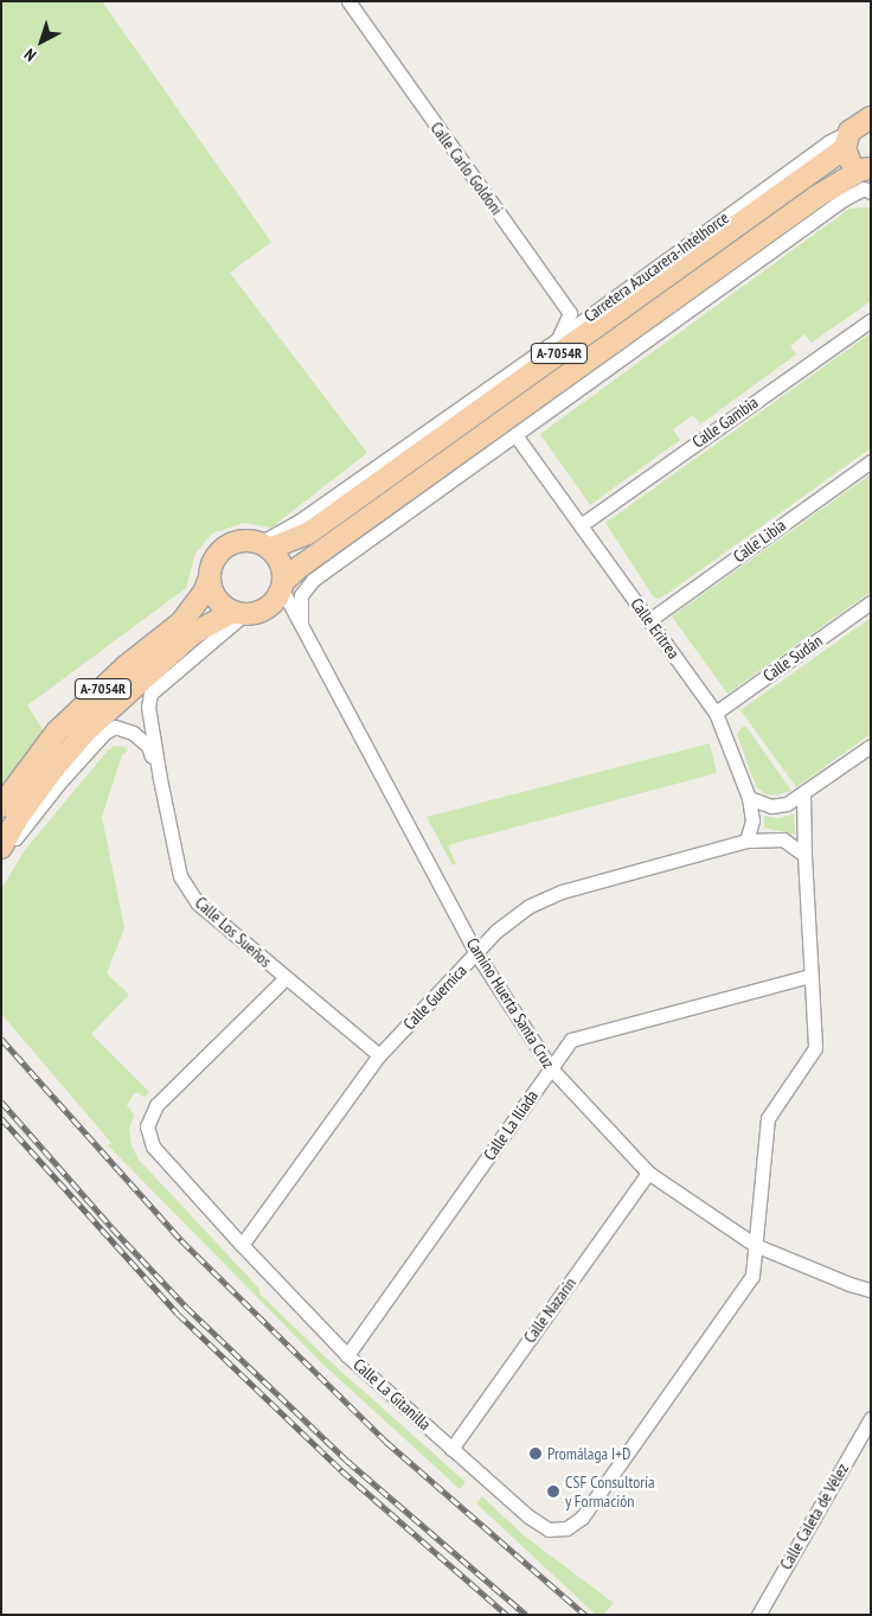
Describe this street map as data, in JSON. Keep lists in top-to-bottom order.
{
  "streets": {
    "main road": ["Carretera Azucarera-Intelhorce", "A-7054R"],
    "street": [
      "Calle Carlo Goldoni",
      "Calle Gambia",
      "Calle Libia",
      "Calle Eritrea",
      "Calle Sudán",
      "Calle Los Sueños",
      "Calle Guernica",
      "Camino Huerta Santa Cruz",
      "Calle La Ilíada",
      "Calle Nazarín",
      "Calle La Gitanilla",
      "Calle Caleta de Vélez"
    ]
  },
  "crossings": [
    ["Calle Carlo Goldoni", "Carretera Azucarera-Intelhorce"],
    ["Carretera Azucarera-Intelhorce", "A-7054R"],
    ["Carretera Azucarera-Intelhorce", "Calle Los Sueños"],
    ["Carretera Azucarera-Intelhorce", "Camino Huerta Santa Cruz"],
    ["A-7054R", "Calle Los Sueños"],
    ["A-7054R", "Camino Huerta Santa Cruz"],
    ["Calle Gambia", "Calle Eritrea"],
    ["Calle Libia", "Calle Eritrea"],
    ["Calle Eritrea", "Calle Sudán"],
    ["Calle Eritrea", "Calle Guernica"],
    ["Calle Los Sueños", "Calle Guernica"],
    ["Calle Los Sueños", "Camino Huerta Santa Cruz"],
    ["Calle Los Sueños", "Calle La Gitanilla"],
    ["Calle Guernica", "Camino Huerta Santa Cruz"],
    ["Calle Guernica", "Calle La Gitanilla"],
    ["Camino Huerta Santa Cruz", "Calle La Ilíada"],
    ["Camino Huerta Santa Cruz", "Calle Nazarín"],
    ["Camino Huerta Santa Cruz", "Calle La Gitanilla"],
    ["Calle La Ilíada", "Calle La Gitanilla"],
    ["Calle Nazarín", "Calle La Gitanilla"]
  ],
  "places": ["Promálaga I+D", "CSF Consultoría y Formación"],
  "north": "bottom left"
}
